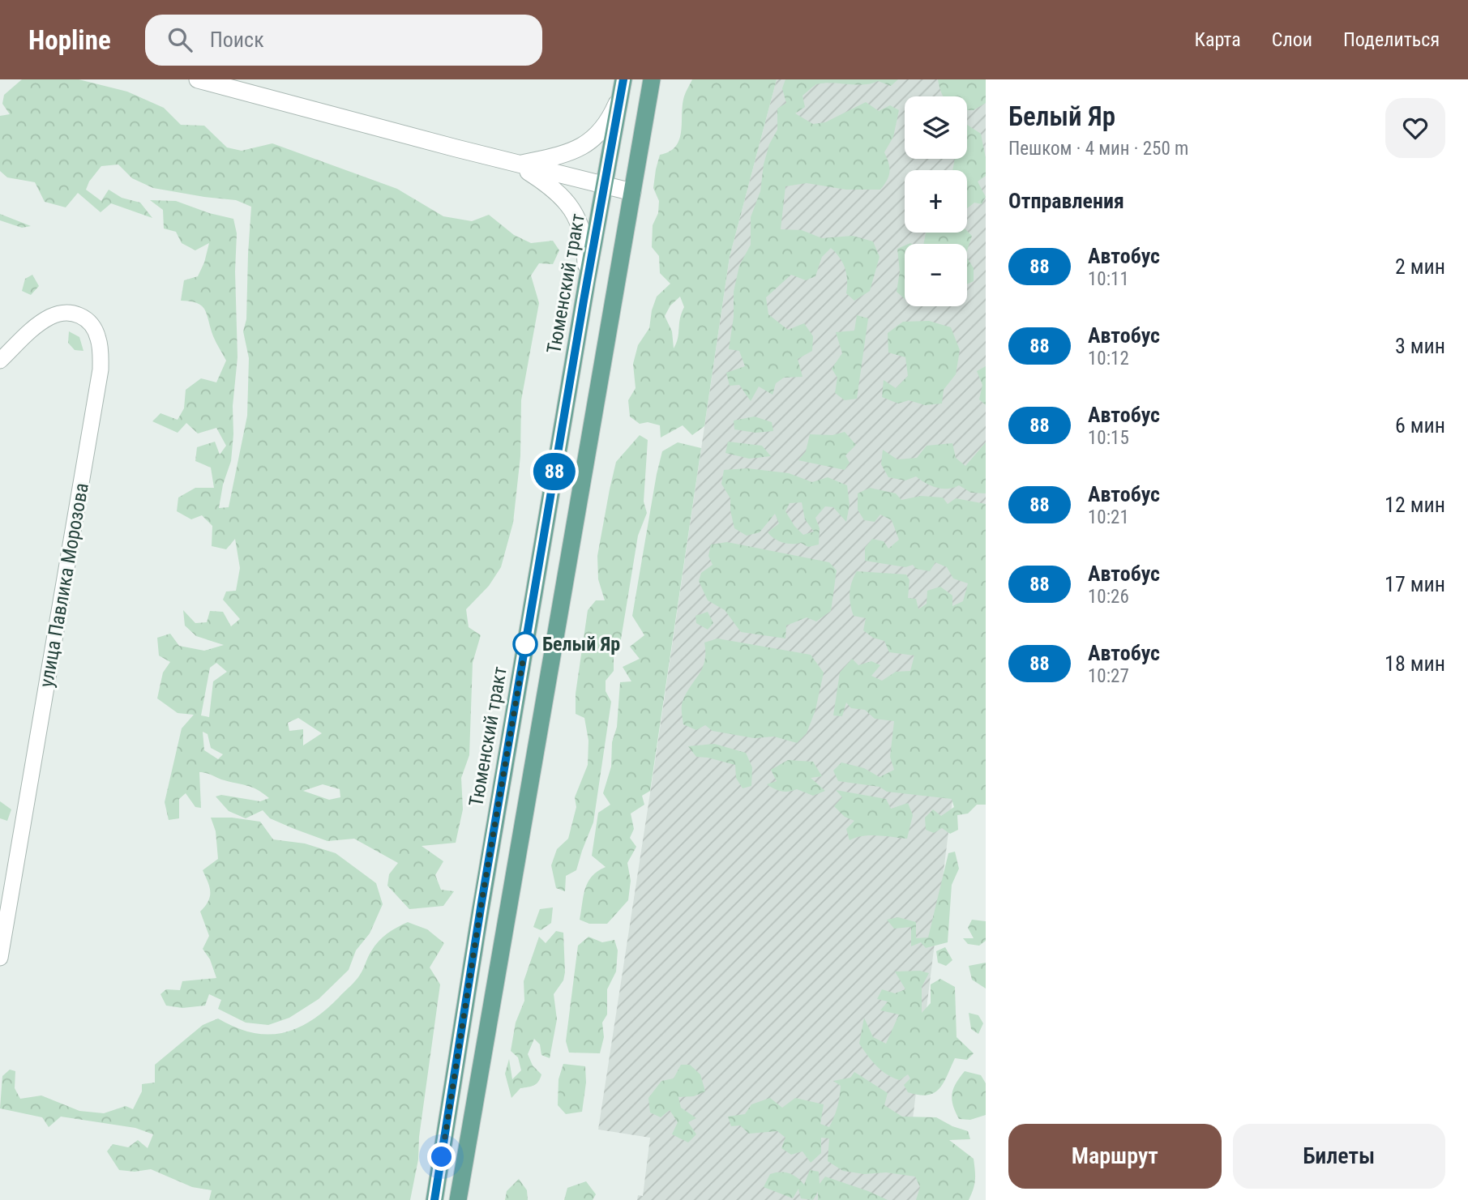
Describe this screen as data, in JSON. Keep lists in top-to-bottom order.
{
  "streets": {
    "main road": ["Тюменский тракт"],
    "street": ["улица Павлика Морозова"]
  },
  "places": ["Белый Яр"],
  "lines": ["bus line 88"],
  "page": {
    "header": "Hopline",
    "search": "Поиск",
    "nav": ["Карта", "Слои", "Поделиться"],
    "on_map": "88",
    "heading": [
      ["Белый Яр", "Пешком · 4 мин · 250 m"],
      "Отправления"
    ],
    "map_buttons": ["+", "−"],
    "list": [
      {
        "mark": "88",
        "name": "Автобус",
        "note": "10:11",
        "value": "2 мин"
      },
      {
        "mark": "88",
        "name": "Автобус",
        "note": "10:12",
        "value": "3 мин"
      },
      {
        "mark": "88",
        "name": "Автобус",
        "note": "10:15",
        "value": "6 мин"
      },
      {
        "mark": "88",
        "name": "Автобус",
        "note": "10:21",
        "value": "12 мин"
      },
      {
        "mark": "88",
        "name": "Автобус",
        "note": "10:26",
        "value": "17 мин"
      },
      {
        "mark": "88",
        "name": "Автобус",
        "note": "10:27",
        "value": "18 мин"
      }
    ],
    "buttons": ["Маршрут", "Билеты"]
  }
}
